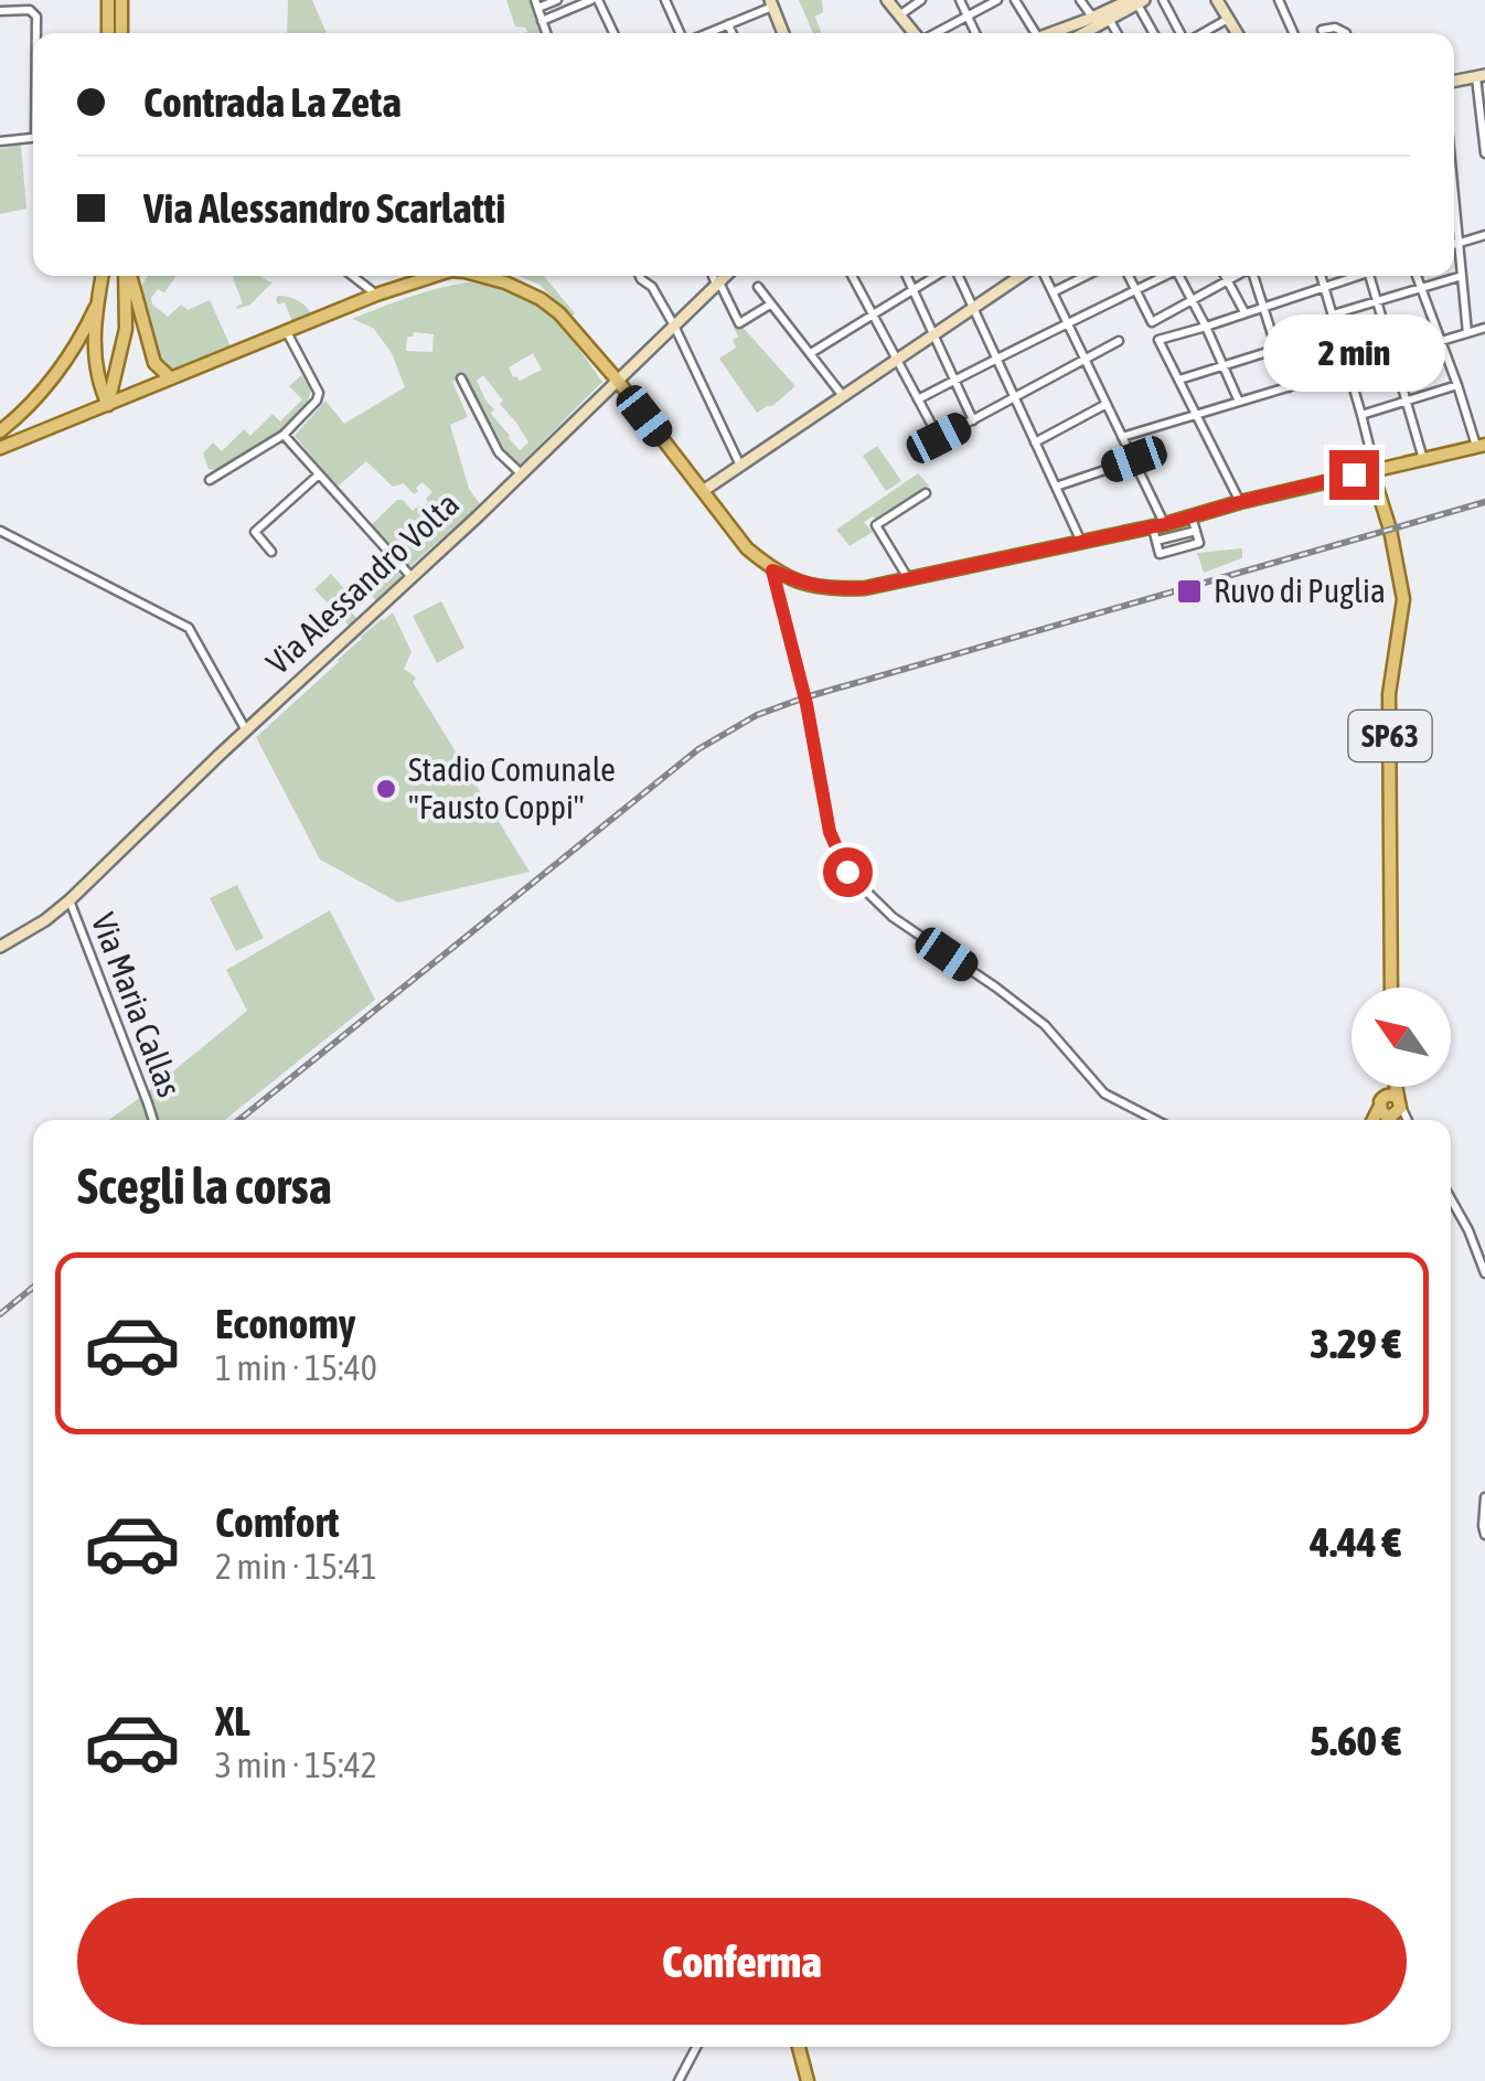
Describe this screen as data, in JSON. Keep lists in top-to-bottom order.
{
  "streets": {
    "main road": ["SP63"],
    "street": ["Via Alessandro Volta", "Via Maria Callas"]
  },
  "crossings": [
    ["Via Alessandro Volta", "Via Maria Callas"]
  ],
  "places": {
    "transit": ["Ruvo di Puglia"],
    "other": ["Stadio Comunale \"Fausto Coppi\""]
  },
  "north": "top left",
  "page": {
    "banner": ["Contrada La Zeta", "Via Alessandro Scarlatti"],
    "bubble": "2 min",
    "heading": "Scegli la corsa",
    "list": [
      {
        "name": "Economy",
        "note": "1 min · 15:40",
        "value": "3.29 €"
      },
      {
        "name": "Comfort",
        "note": "2 min · 15:41",
        "value": "4.44 €"
      },
      {
        "name": "XL",
        "note": "3 min · 15:42",
        "value": "5.60 €"
      }
    ],
    "buttons": "Conferma"
  }
}
